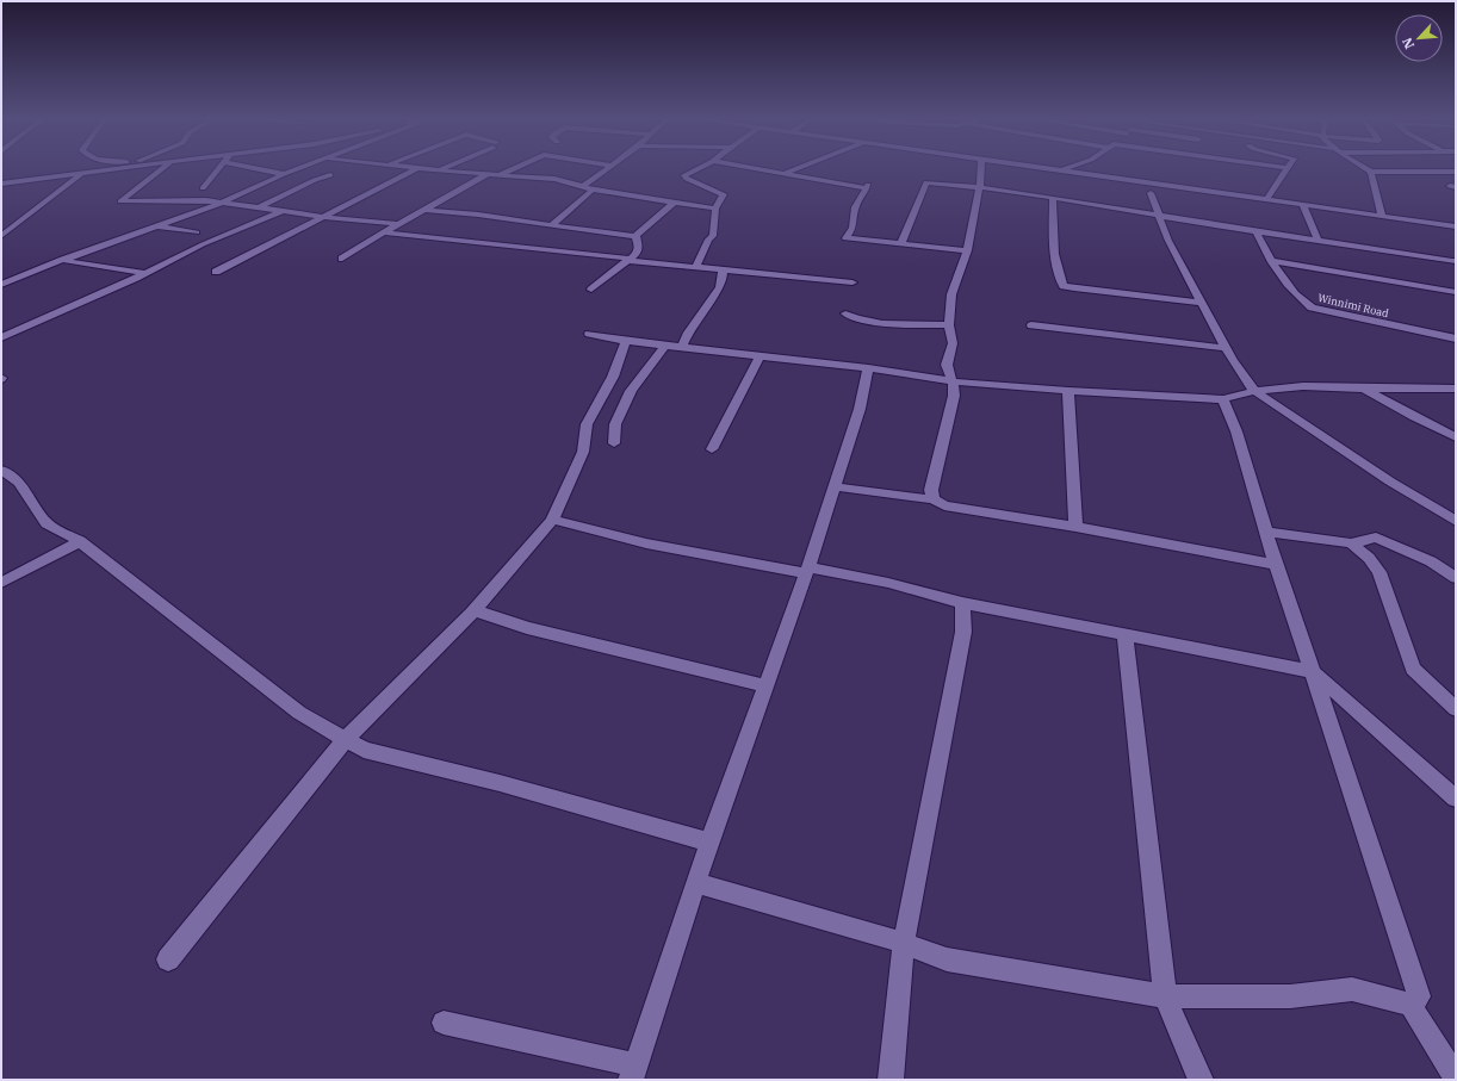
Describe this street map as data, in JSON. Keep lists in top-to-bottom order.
{
  "streets": {
    "street": ["Winnimi Road"]
  },
  "north": "bottom left"
}
